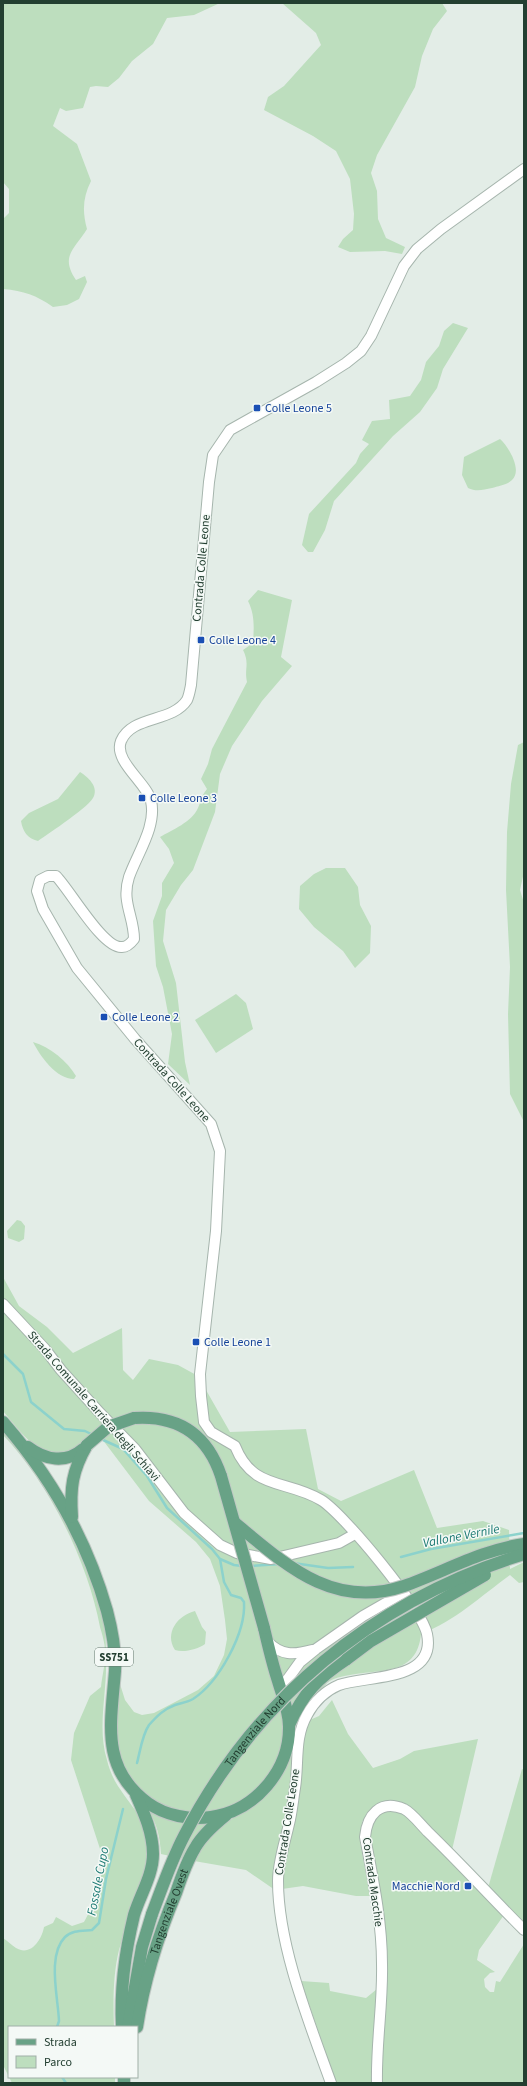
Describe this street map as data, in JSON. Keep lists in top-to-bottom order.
{
  "streets": {
    "main road": ["SS751", "Tangenziale Nord", "Tangenziale Ovest"],
    "street": ["Contrada Colle Leone", "Strada Comunale Carriera degli Schiavi", "Contrada Macchie"]
  },
  "crossings": [
    ["Contrada Colle Leone", "Strada Comunale Carriera degli Schiavi"]
  ],
  "water": ["Vallone Vernile", "Fossale Cupo"],
  "places": {
    "transit": [
      "Colle Leone 5",
      "Colle Leone 4",
      "Colle Leone 3",
      "Colle Leone 2",
      "Colle Leone 1",
      "Macchie Nord"
    ]
  },
  "legend": ["Strada", "Parco"]
}
